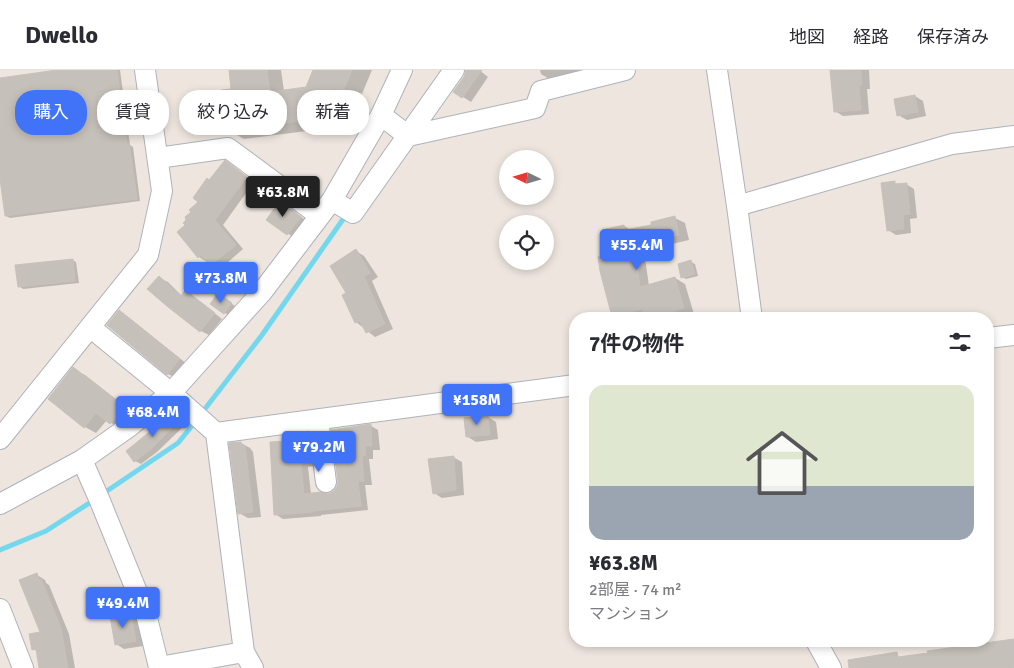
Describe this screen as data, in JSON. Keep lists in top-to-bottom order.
{
  "north": "left",
  "page": {
    "header": "Dwello",
    "nav": ["地図", "経路", "保存済み"],
    "chip": [
      "購入",
      "賃貸",
      "絞り込み",
      "新着"
    ],
    "price": [
      "¥63.8M",
      "¥55.4M",
      "¥73.8M",
      "¥158M",
      "¥68.4M",
      "¥79.2M",
      "¥49.4M"
    ],
    "heading": "7件の物件",
    "list": [
      {
        "name": "¥63.8M",
        "note": "2部屋 · 74 m² · マンション"
      }
    ]
  }
}
